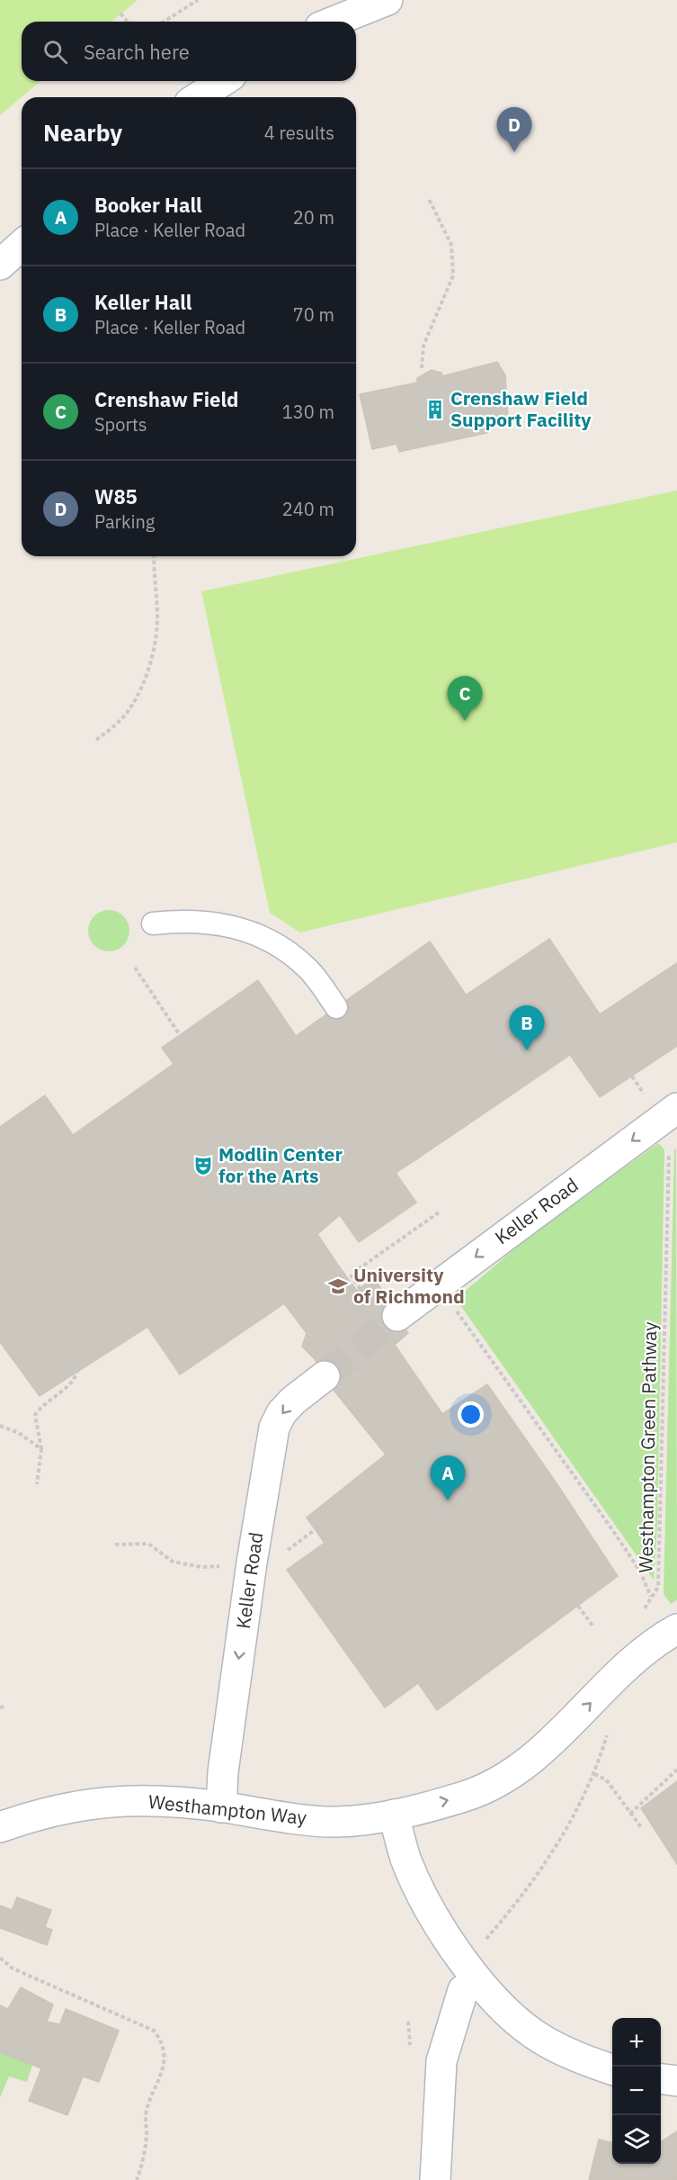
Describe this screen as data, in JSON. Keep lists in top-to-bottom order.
{
  "streets": {
    "street": ["Keller Road", "Westhampton Way"],
    "path": ["Westhampton Green Pathway"]
  },
  "crossings": [
    ["Keller Road", "Westhampton Way"]
  ],
  "one_way": ["Keller Road", "Westhampton Way"],
  "places": {
    "building": ["Crenshaw Field Support Facility"],
    "theatre": ["Modlin Center for the Arts"],
    "school or university": ["University of Richmond"]
  },
  "page": {
    "search": "Search here",
    "heading": ["Nearby", "4 results"],
    "pins": [
      "D",
      "C",
      "B",
      "A"
    ],
    "list": [
      {
        "mark": "A",
        "name": "Booker Hall",
        "note": "Place · Keller Road",
        "value": "20 m"
      },
      {
        "mark": "B",
        "name": "Keller Hall",
        "note": "Place · Keller Road",
        "value": "70 m"
      },
      {
        "mark": "C",
        "name": "Crenshaw Field",
        "note": "Sports",
        "value": "130 m"
      },
      {
        "mark": "D",
        "name": "W85",
        "note": "Parking",
        "value": "240 m"
      }
    ],
    "map_buttons": ["+", "−"]
  }
}
